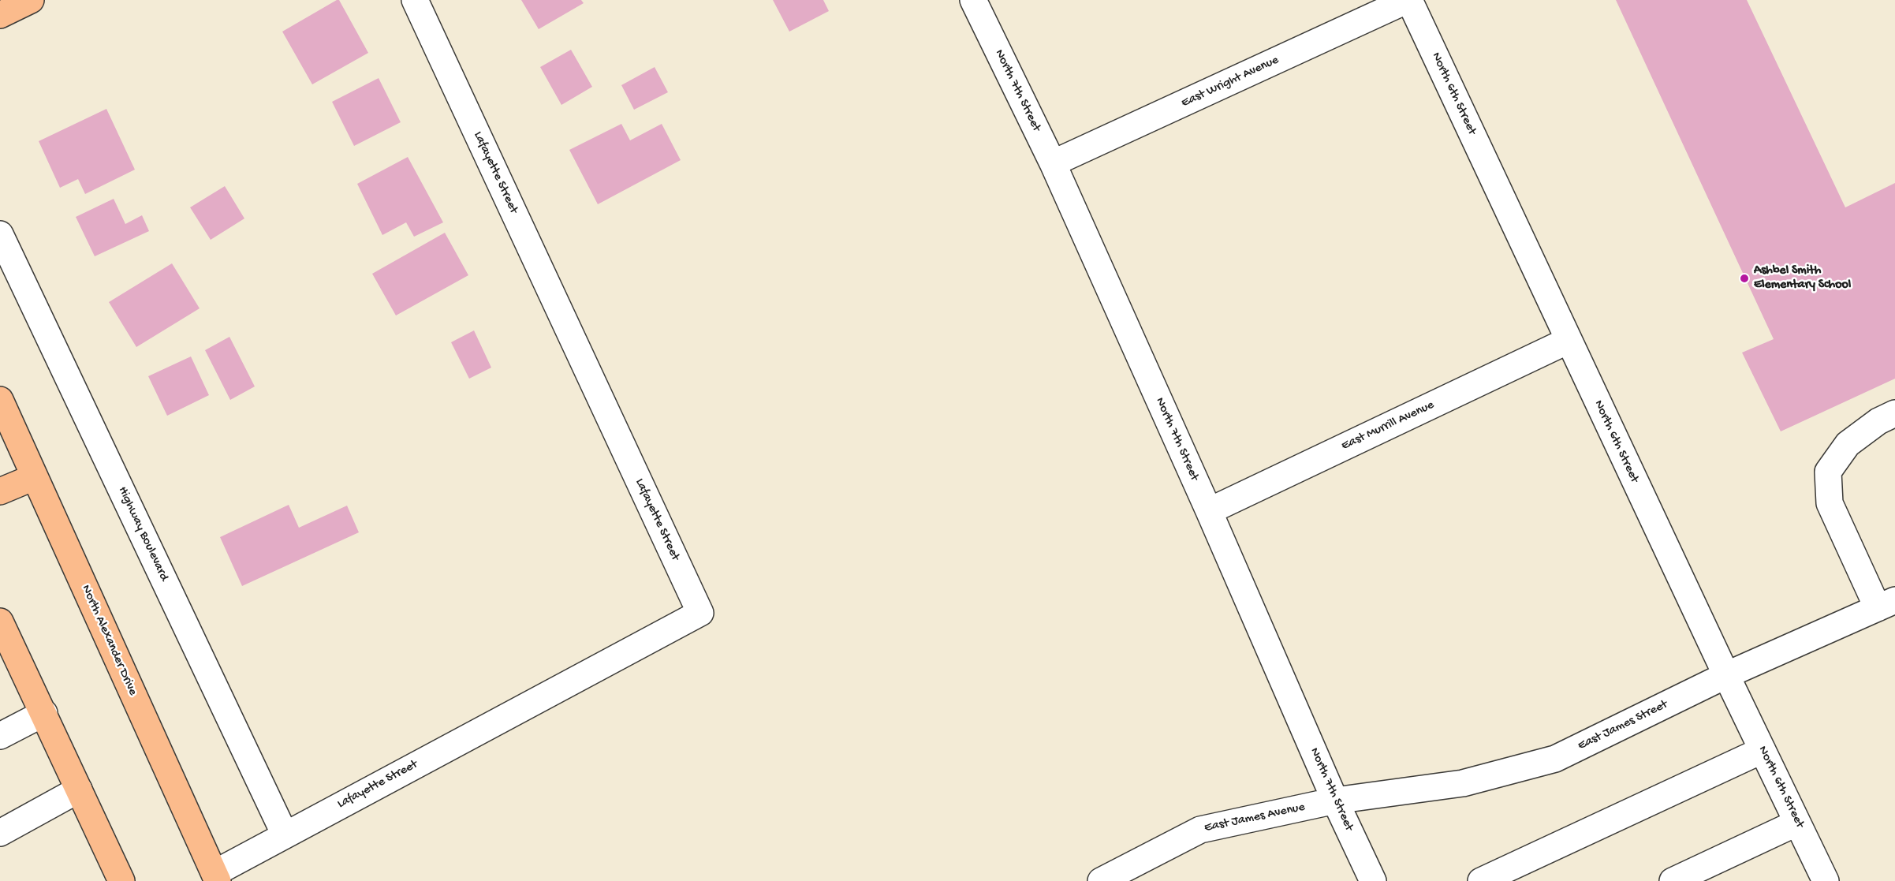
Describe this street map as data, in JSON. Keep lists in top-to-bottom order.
{
  "streets": {
    "main road": ["North Alexander Drive"],
    "street": [
      "East Wright Avenue",
      "North 7th Street",
      "North 6th Street",
      "Lafayette Street",
      "East Murrill Avenue",
      "Highway Boulevard",
      "East James Street",
      "East James Avenue"
    ]
  },
  "crossings": [
    ["East Wright Avenue", "North 7th Street"],
    ["East Wright Avenue", "North 6th Street"],
    ["North 7th Street", "East Murrill Avenue"],
    ["North 7th Street", "East James Street"],
    ["North 7th Street", "East James Avenue"],
    ["North 6th Street", "East Murrill Avenue"],
    ["North 6th Street", "East James Street"],
    ["Lafayette Street", "Highway Boulevard"],
    ["East James Street", "East James Avenue"]
  ],
  "places": ["Ashbel Smith Elementary School"]
}
